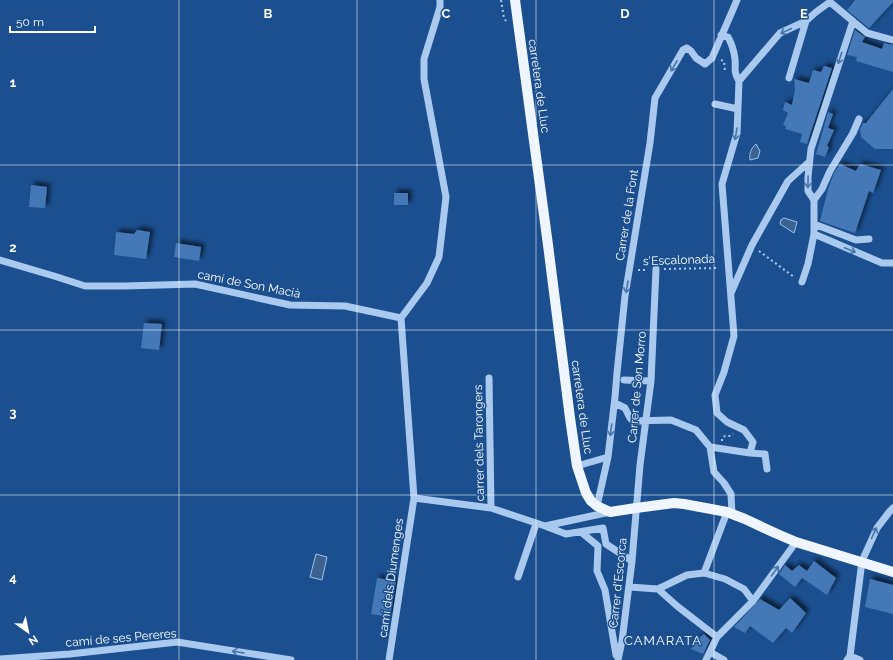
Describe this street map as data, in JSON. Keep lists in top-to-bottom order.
{
  "streets": {
    "main road": ["carretera de Lluc"],
    "street": [
      "Carrer de la Font",
      "camí de Son Macià",
      "Carrer de Son Morro",
      "carrer dels Tarongers",
      "camí dels Diumenges",
      "Carrer d'Escorca",
      "camí de ses Pereres"
    ],
    "path": ["s'Escalonada"]
  },
  "crossings": [
    ["carretera de Lluc", "Carrer de la Font"],
    ["Carrer de la Font", "s'Escalonada"],
    ["s'Escalonada", "Carrer de Son Morro"],
    ["camí de Son Macià", "camí dels Diumenges"],
    ["Carrer de Son Morro", "Carrer d'Escorca"]
  ],
  "one_way": ["Carrer de la Font", "camí de ses Pereres"],
  "districts": ["CAMARATA"],
  "scale_bar": "50 m",
  "north": "bottom right",
  "grid": {
    "columns": [
      "B",
      "C",
      "D",
      "E"
    ],
    "rows": [
      "1",
      "2",
      "3",
      "4"
    ]
  }
}
